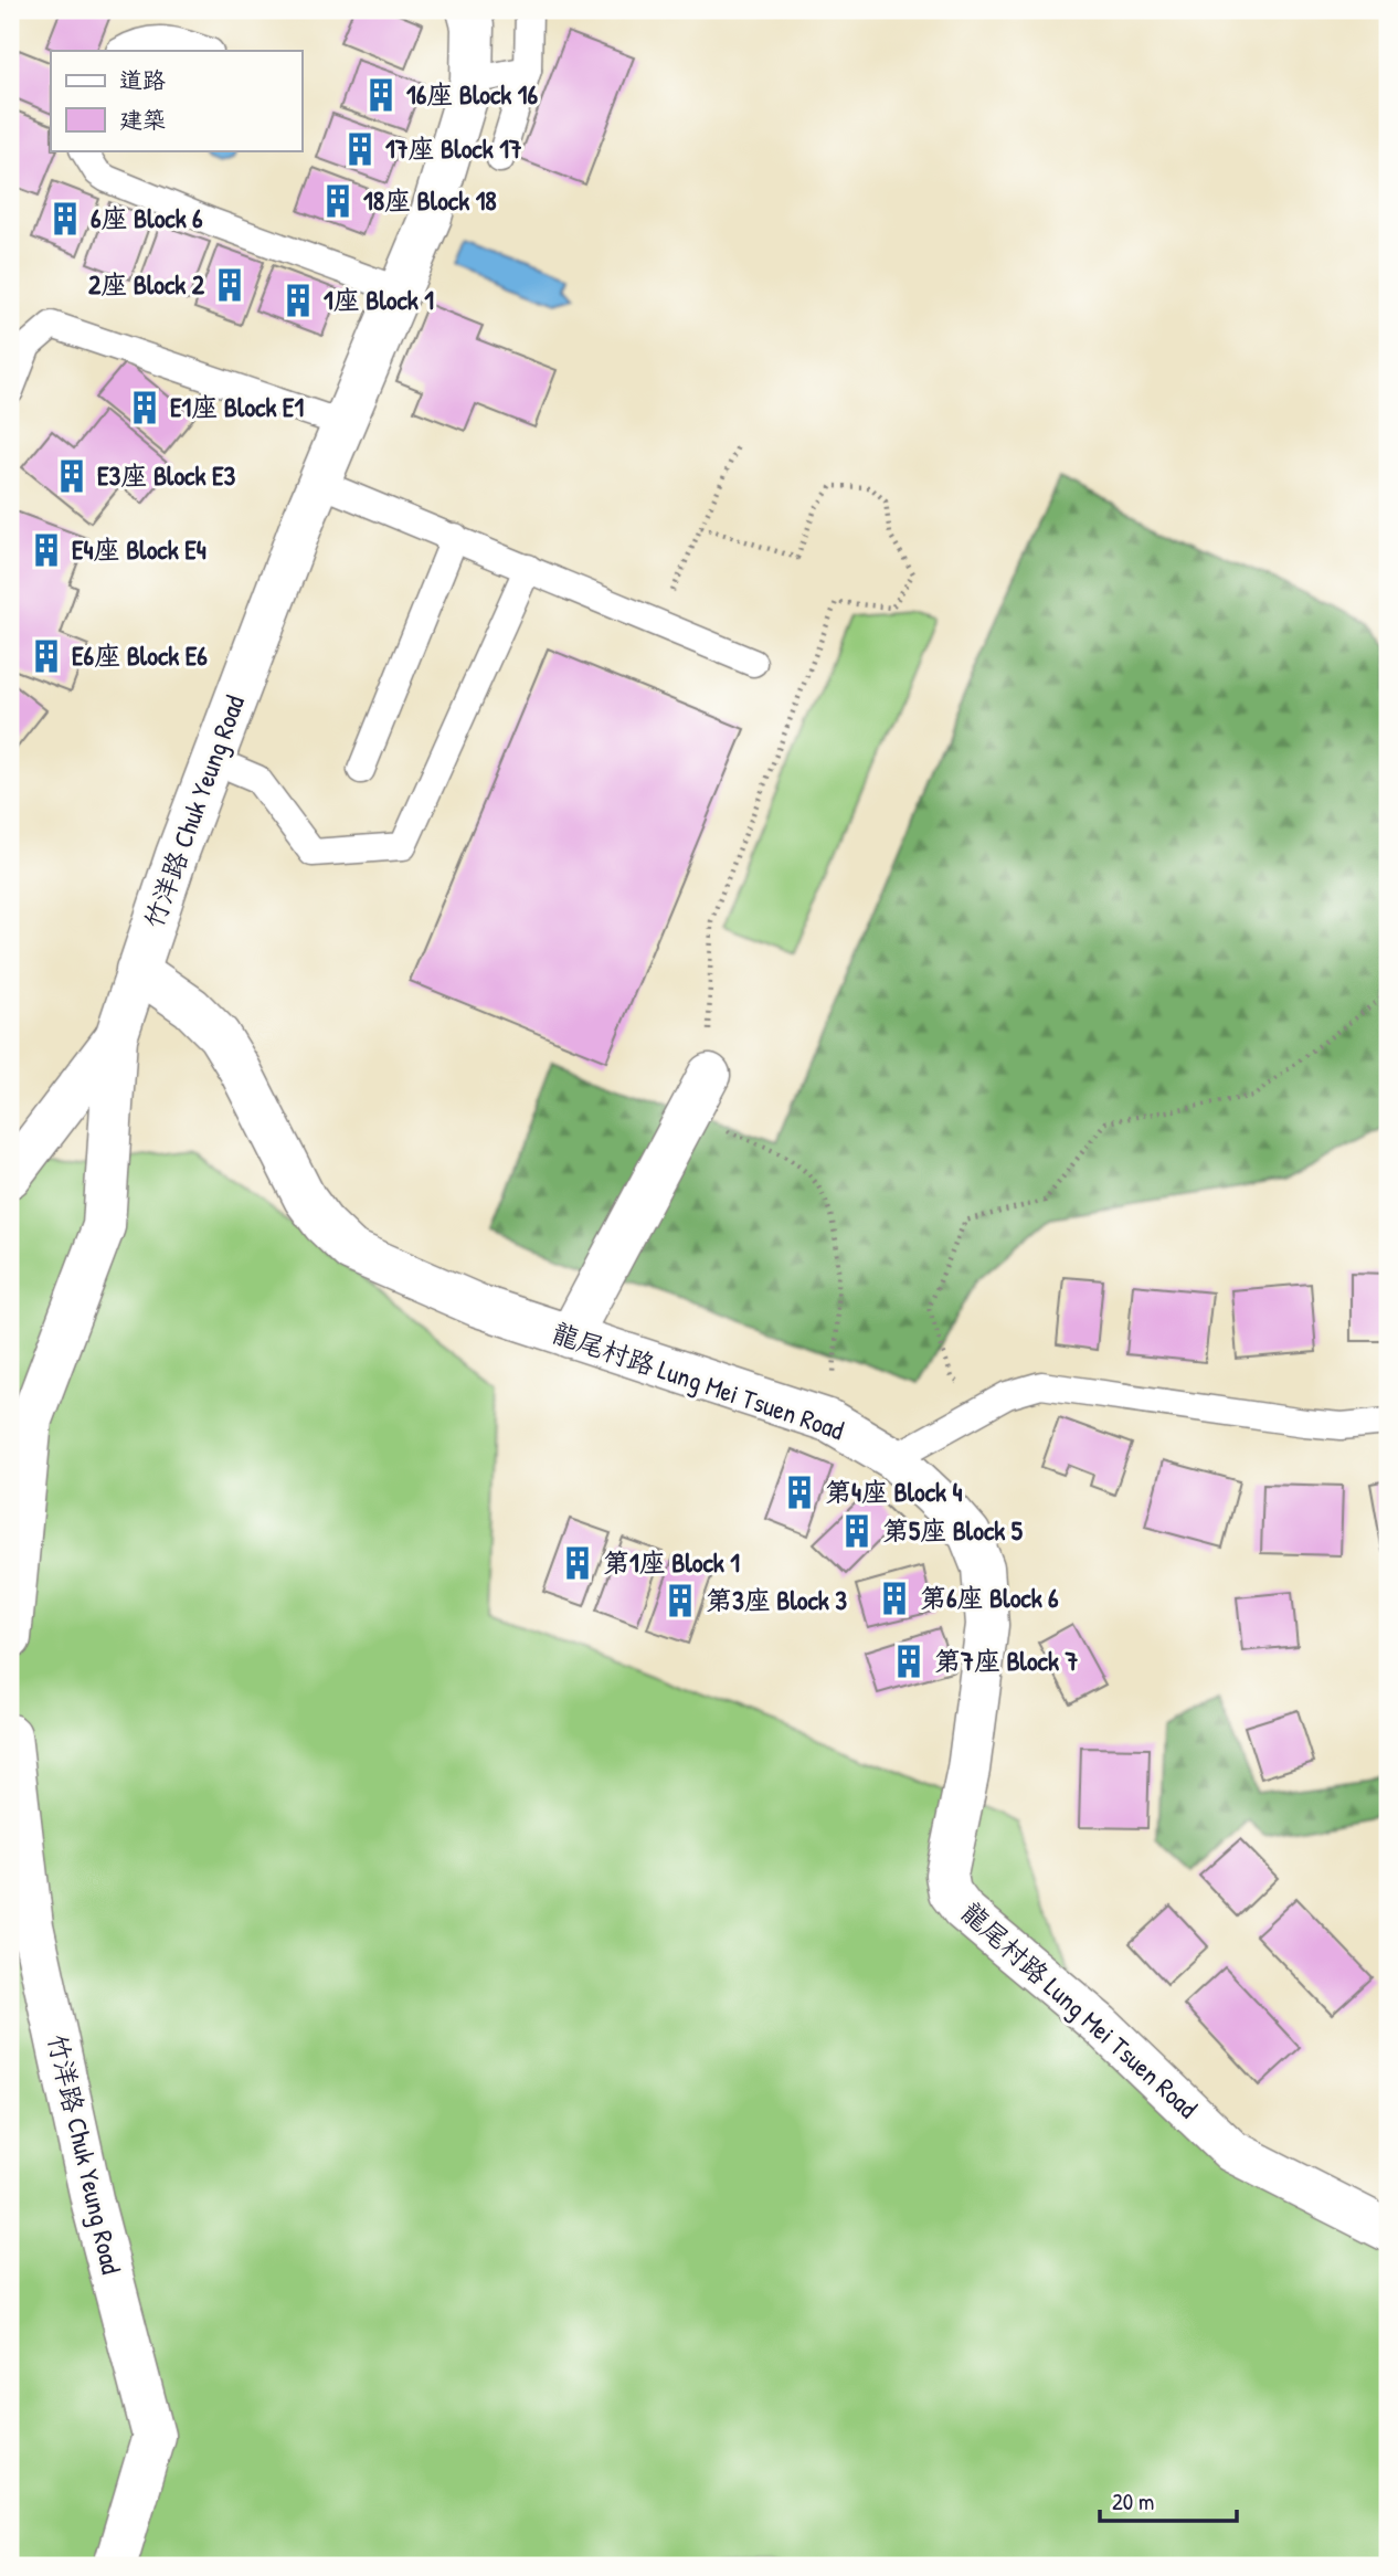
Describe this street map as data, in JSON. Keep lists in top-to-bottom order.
{
  "streets": {
    "street": ["竹洋路 Chuk Yeung Road", "龍尾村路 Lung Mei Tsuen Road"]
  },
  "crossings": [
    ["竹洋路 Chuk Yeung Road", "龍尾村路 Lung Mei Tsuen Road"]
  ],
  "places": {
    "building": [
      "16座 Block 16",
      "17座 Block 17",
      "18座 Block 18",
      "6座 Block 6",
      "2座 Block 2",
      "1座 Block 1",
      "E1座 Block E1",
      "E3座 Block E3",
      "E4座 Block E4",
      "E6座 Block E6",
      "第4座 Block 4",
      "第5座 Block 5",
      "第1座 Block 1",
      "第6座 Block 6",
      "第3座 Block 3",
      "第7座 Block 7"
    ]
  },
  "legend": ["道路", "建築"],
  "scale_bar": "20 m"
}
